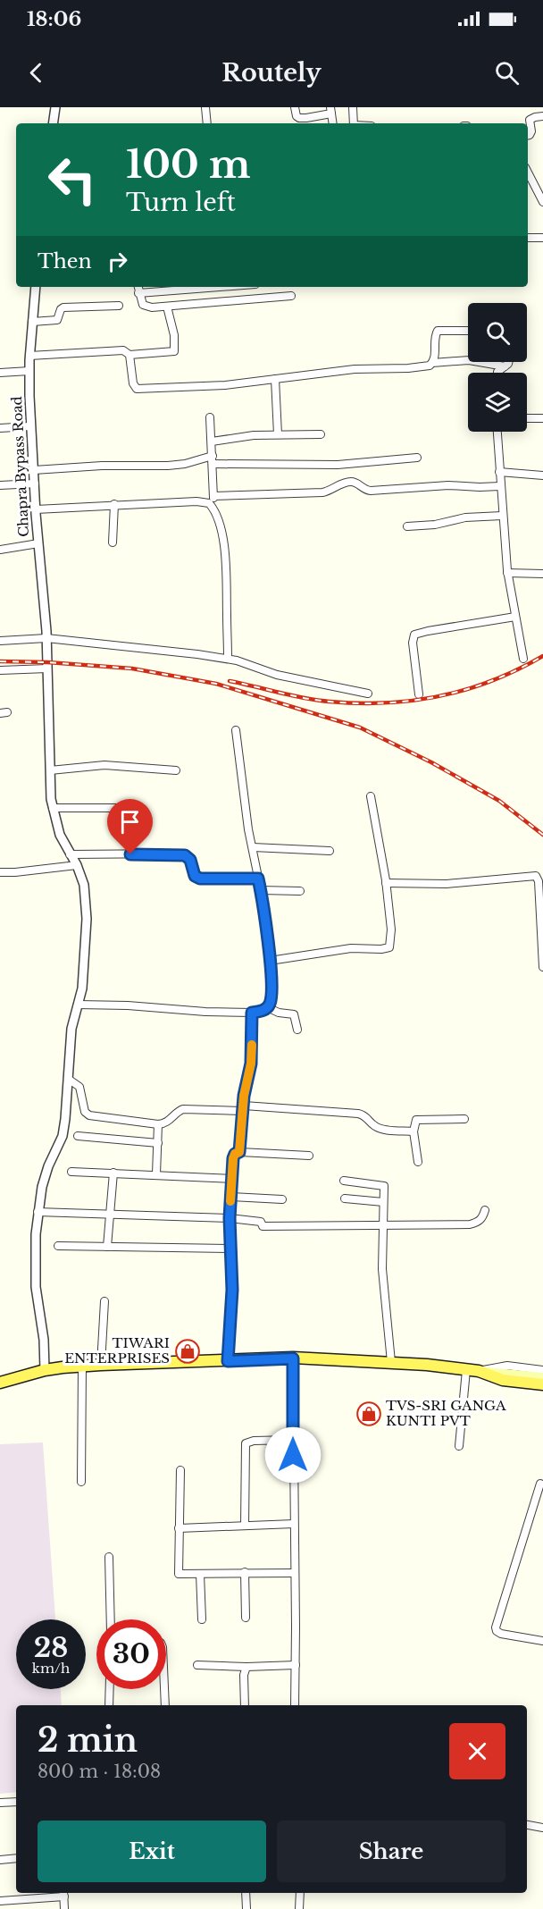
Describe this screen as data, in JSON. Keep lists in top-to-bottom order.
{
  "streets": {
    "street": ["Chapra Bypass Road"]
  },
  "places": {
    "shop": ["TIWARI ENTERPRISES", "TVS-SRI GANGA KUNTI PVT"]
  },
  "page": {
    "status": "18:06",
    "header": "Routely",
    "turn": ["100 m", "Turn left"],
    "then": "Then",
    "speed": "28 km/h",
    "limit": "30",
    "heading": ["2 min", "800 m · 18:08"],
    "buttons": ["Exit", "Share"]
  }
}
